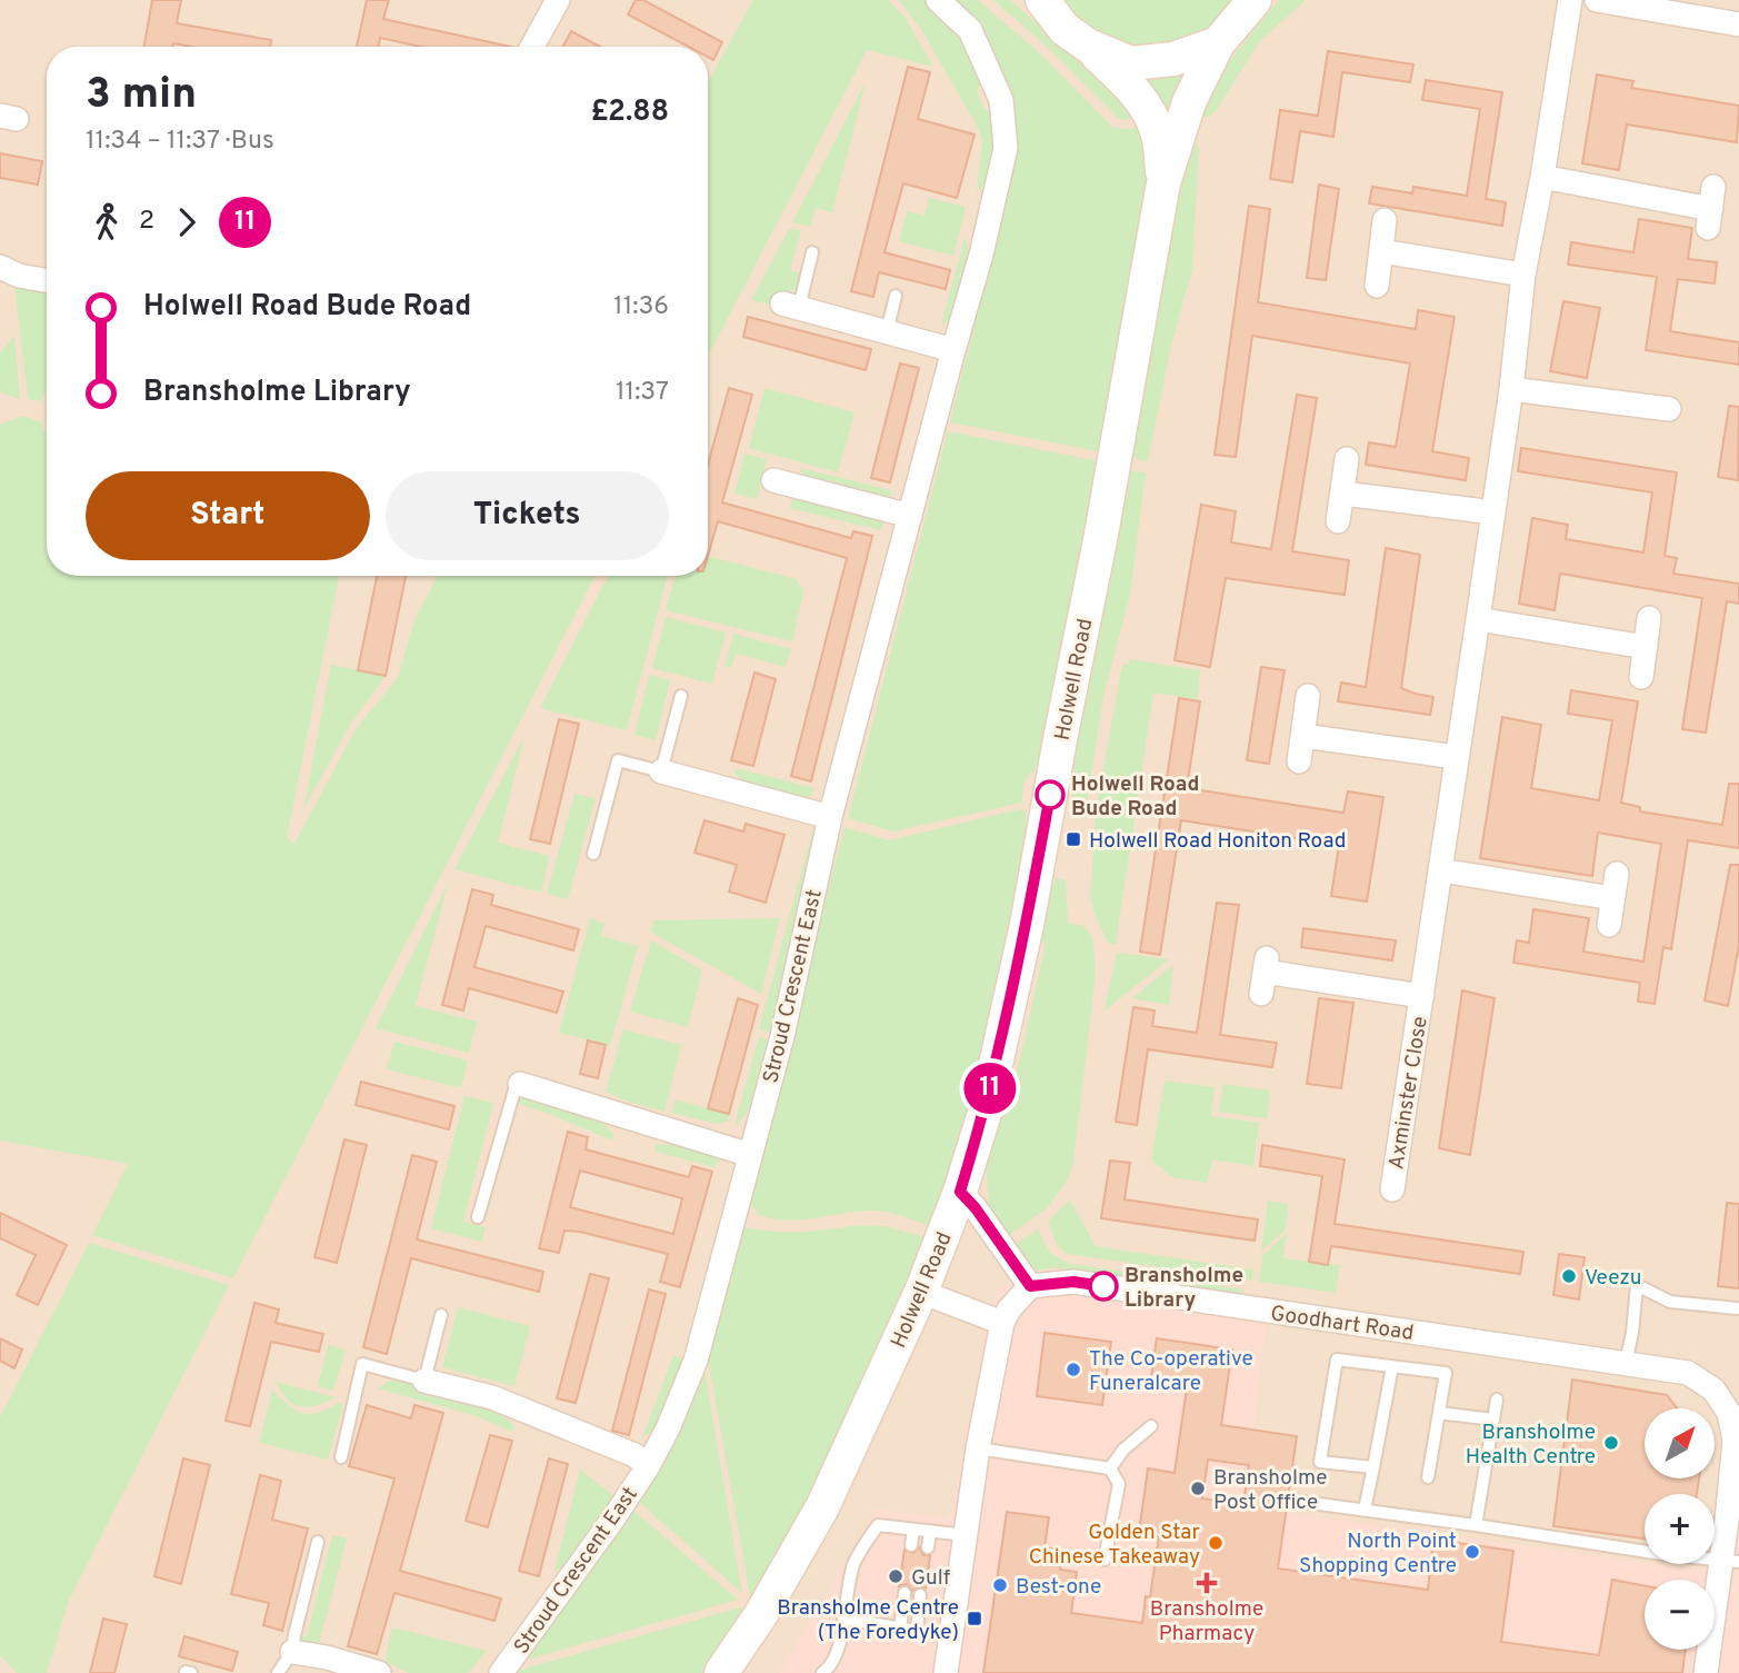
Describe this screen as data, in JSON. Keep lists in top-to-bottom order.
{
  "streets": {
    "street": [
      "Holwell Road",
      "Stroud Crescent East",
      "Axminster Close",
      "Goodhart Road"
    ]
  },
  "places": {
    "other": [
      "Holwell Road Bude Road",
      "Veezu",
      "Bransholme Library",
      "The Co-operative Funeralcare",
      "Bransholme Health Centre",
      "Bransholme Post Office",
      "Golden Star Chinese Takeaway",
      "North Point Shopping Centre",
      "Gulf",
      "Best-one"
    ],
    "transit": ["Holwell Road Honiton Road", "Bransholme Centre (The Foredyke)"],
    "health": ["Bransholme Pharmacy"]
  },
  "lines": ["bus line 11"],
  "north": "top right",
  "page": {
    "on_map": "11",
    "heading": ["3 min", "11:34 – 11:37 · Bus", "£2.88"],
    "legs": ["2", "11"],
    "list": [
      {
        "name": "Holwell Road Bude Road",
        "value": "11:36"
      },
      {
        "name": "Bransholme Library",
        "value": "11:37"
      }
    ],
    "buttons": ["Start", "Tickets"],
    "map_buttons": ["+", "−"]
  }
}
